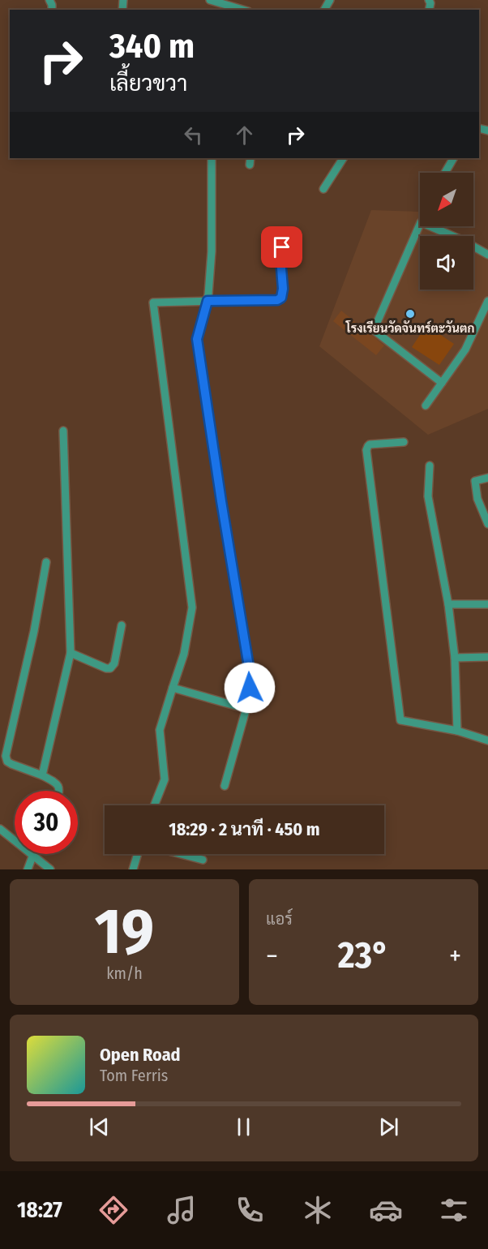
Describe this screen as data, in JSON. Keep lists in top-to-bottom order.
{
  "places": ["โรงเรียนวัดจันทร์ตะวันตก"],
  "north": "bottom left",
  "page": {
    "turn": ["340 m", "เลี้ยวขวา"],
    "limit": "30",
    "trip": "18:29 · 2 นาที · 450 m",
    "tile": [
      ["19", "km/h"],
      "แอร์"
    ],
    "heat": ["−", "23°", "+"],
    "song": ["Open Road", "Tom Ferris"],
    "tabs": "18:27"
  }
}
